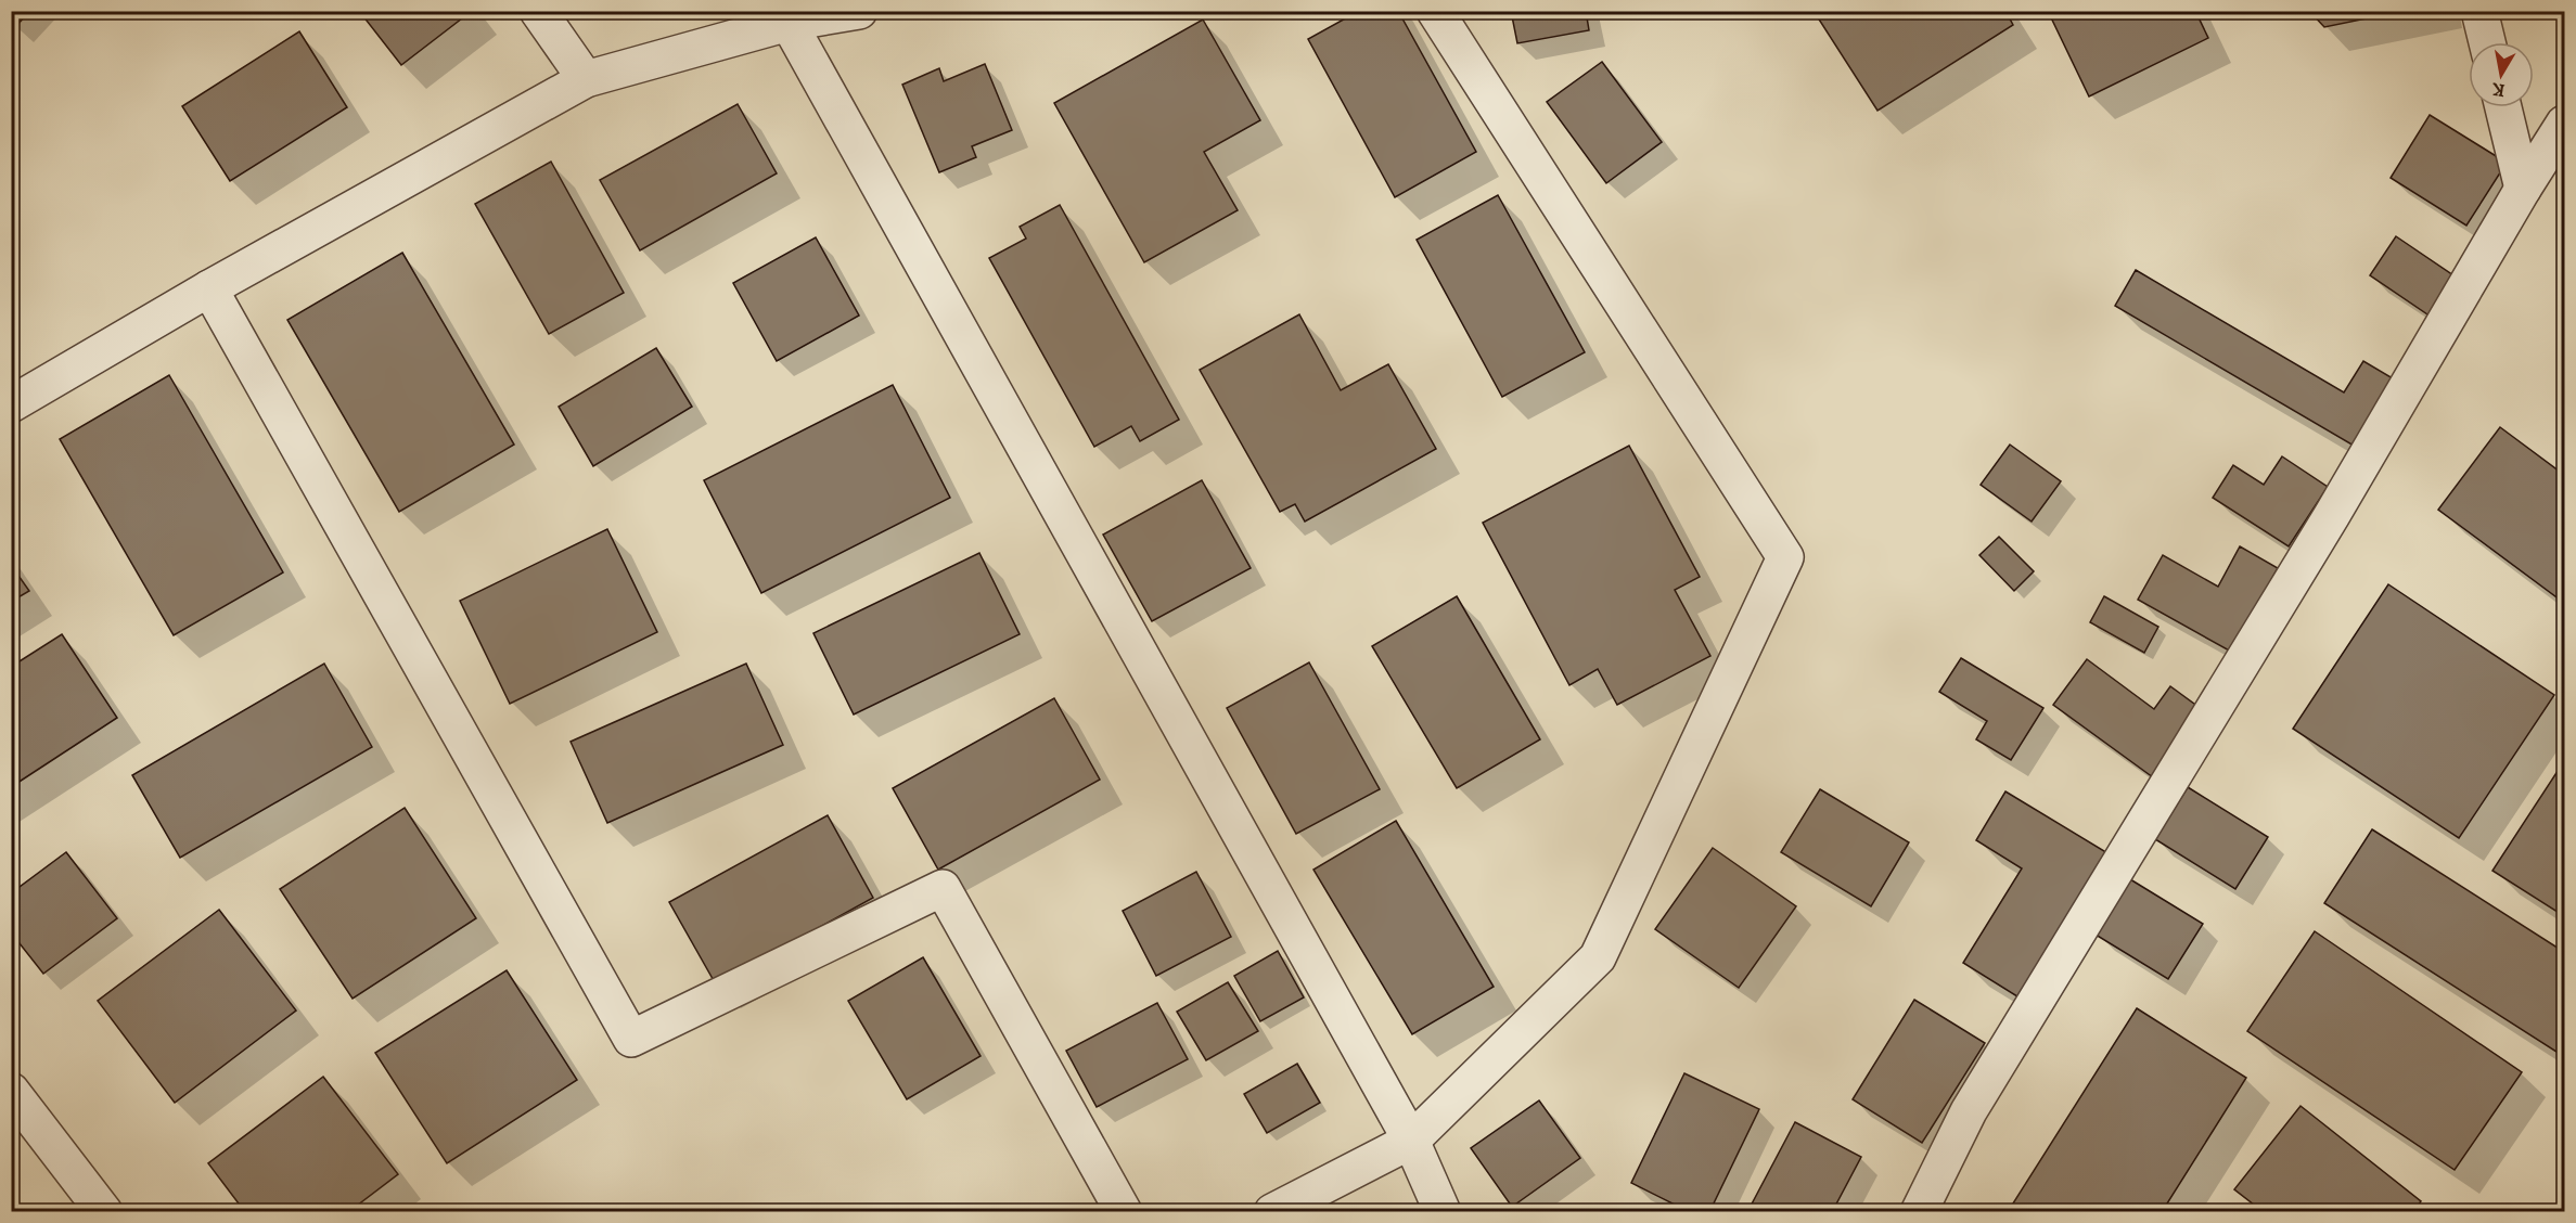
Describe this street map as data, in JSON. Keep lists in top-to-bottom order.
{
  "north": "bottom"
}
